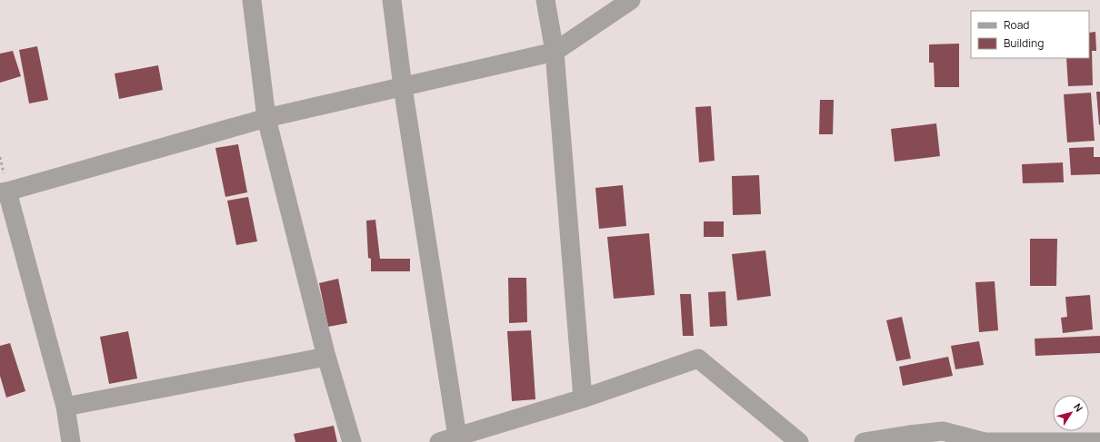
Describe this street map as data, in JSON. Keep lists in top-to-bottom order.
{
  "legend": ["Road", "Building"],
  "north": "top right"
}
